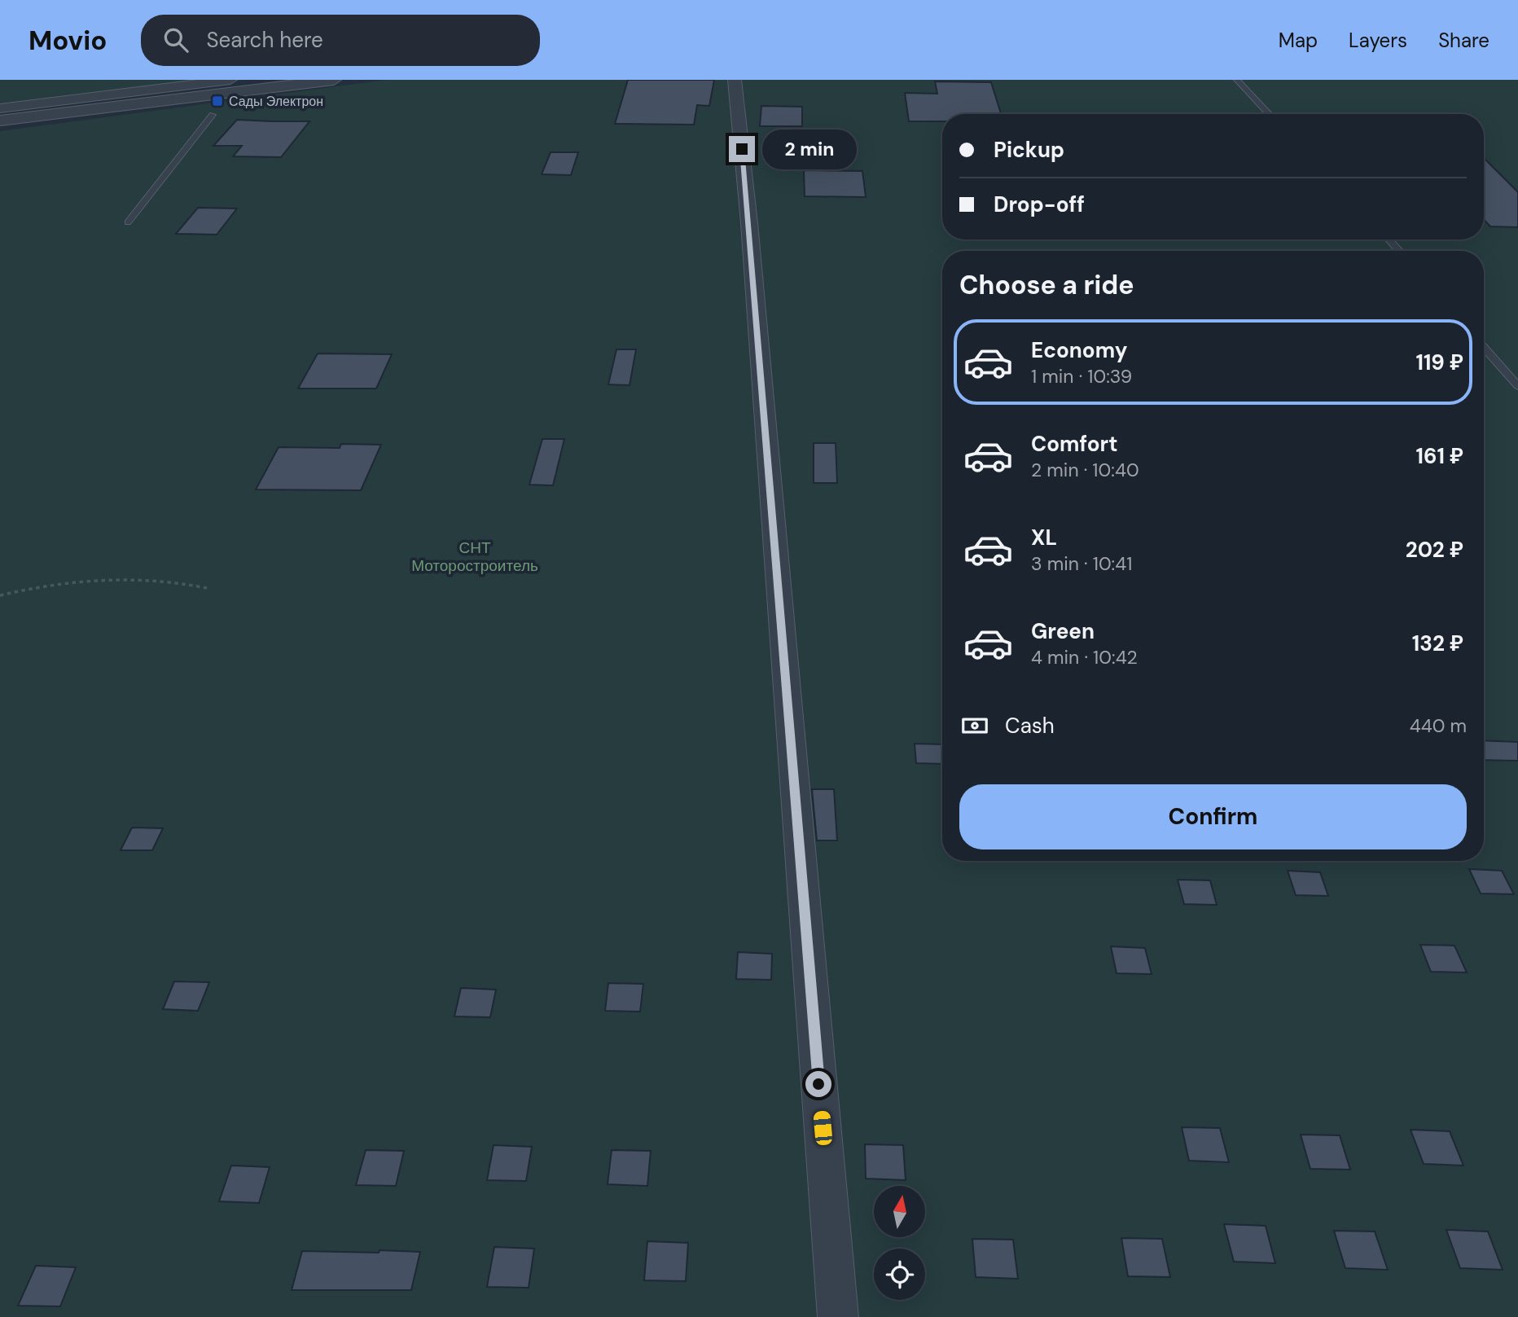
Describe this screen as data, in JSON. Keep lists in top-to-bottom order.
{
  "parks": ["СНТ Моторостроитель"],
  "places": {
    "transit": ["Сады Электрон"]
  },
  "north": "top",
  "page": {
    "header": "Movio",
    "search": "Search here",
    "nav": ["Map", "Layers", "Share"],
    "banner": ["Pickup", "Drop-off"],
    "bubble": "2 min",
    "heading": "Choose a ride",
    "list": [
      {
        "name": "Economy",
        "note": "1 min · 10:39",
        "value": "119 ₽"
      },
      {
        "name": "Comfort",
        "note": "2 min · 10:40",
        "value": "161 ₽"
      },
      {
        "name": "XL",
        "note": "3 min · 10:41",
        "value": "202 ₽"
      },
      {
        "name": "Green",
        "note": "4 min · 10:42",
        "value": "132 ₽"
      }
    ],
    "pay": ["Cash", "440 m"],
    "buttons": "Confirm"
  }
}
